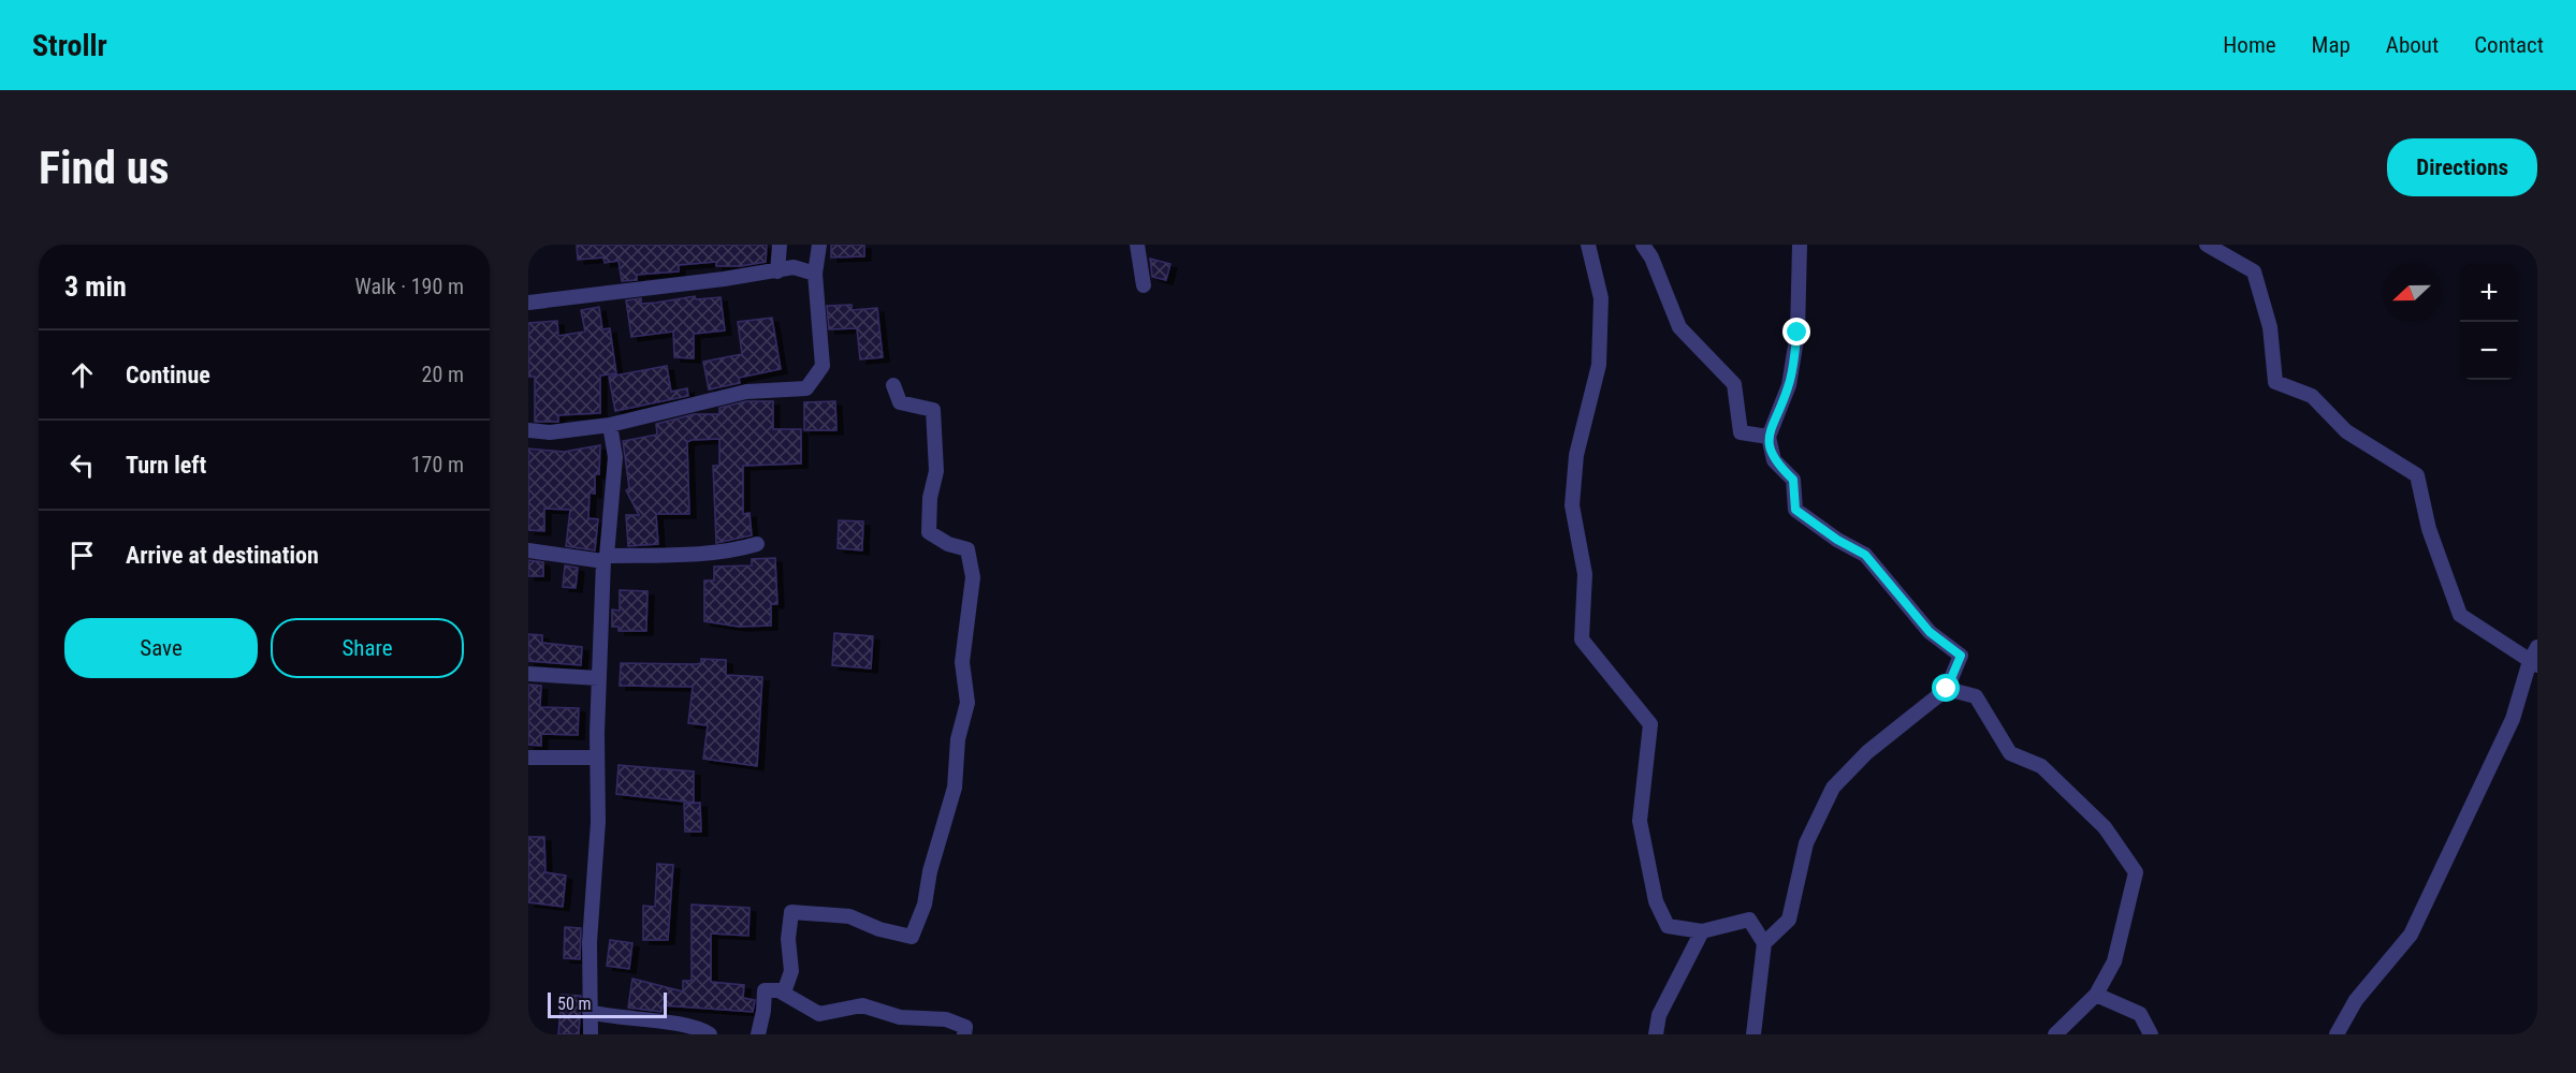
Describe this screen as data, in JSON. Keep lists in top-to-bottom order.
{
  "scale_bar": "50 m",
  "north": "left",
  "page": {
    "header": "Strollr",
    "nav": [
      "Home",
      "Map",
      "About",
      "Contact"
    ],
    "buttons": [
      "Directions",
      ["Save", "Share"]
    ],
    "title": "Find us",
    "heading": ["3 min", "Walk · 190 m"],
    "map_buttons": ["+", "−"],
    "list": [
      ["Continue", "20 m"],
      ["Turn left", "170 m"],
      "Arrive at destination"
    ],
    "scale": "50 m"
  }
}
